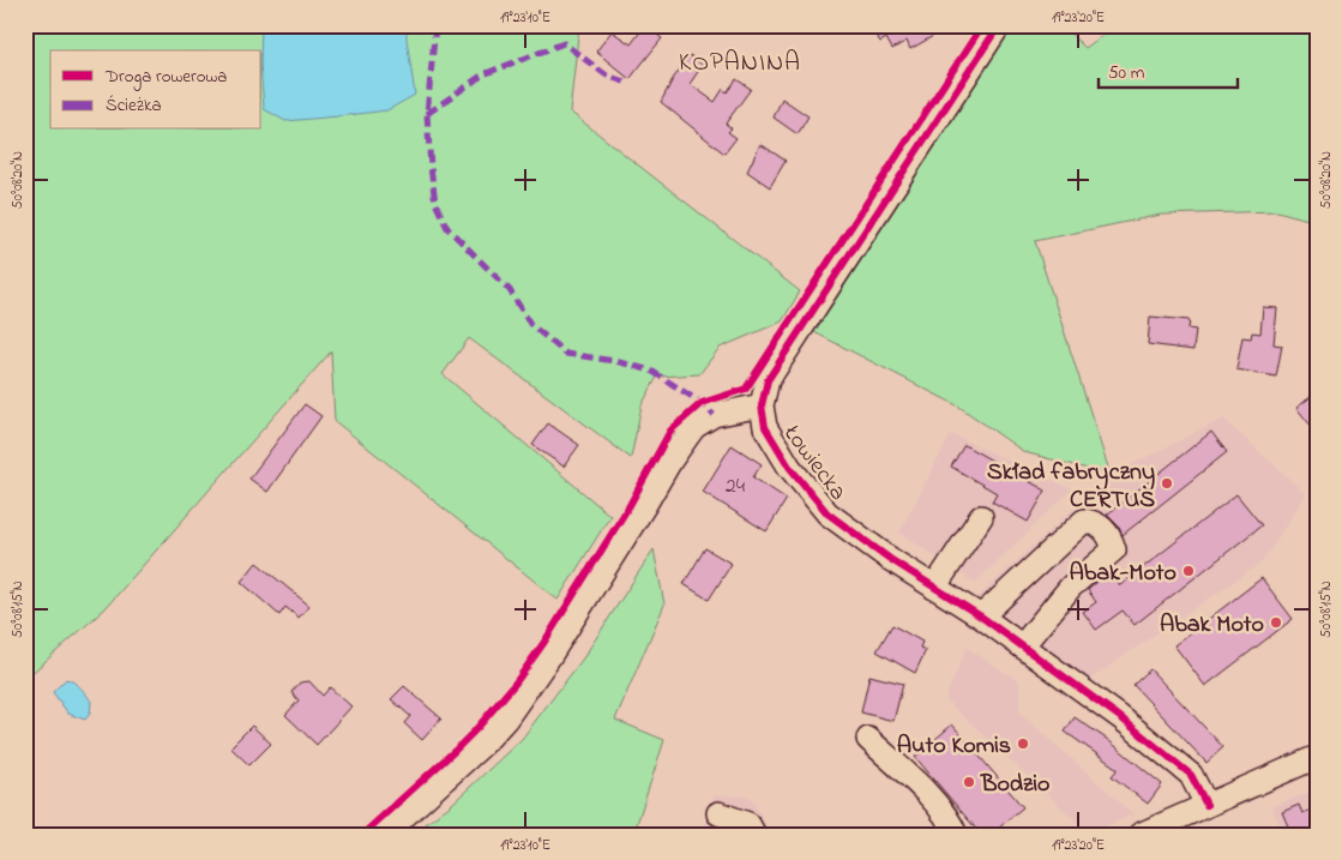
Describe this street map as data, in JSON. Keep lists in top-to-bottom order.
{
  "streets": {
    "street": ["Łowiecka"]
  },
  "districts": ["KOPANINA"],
  "places": [
    "Skład fabryczny CERTUS",
    "Abak-Moto",
    "Abak Moto",
    "Auto Komis",
    "Bodzio"
  ],
  "house_numbers": ["24"],
  "legend": ["Droga rowerowa", "Ścieżka"],
  "scale_bar": "50 m",
  "coordinates": [
    "19°23'10\"E",
    "19°23'20\"E",
    "50°08'20\"N",
    "50°08'15\"N"
  ]
}
